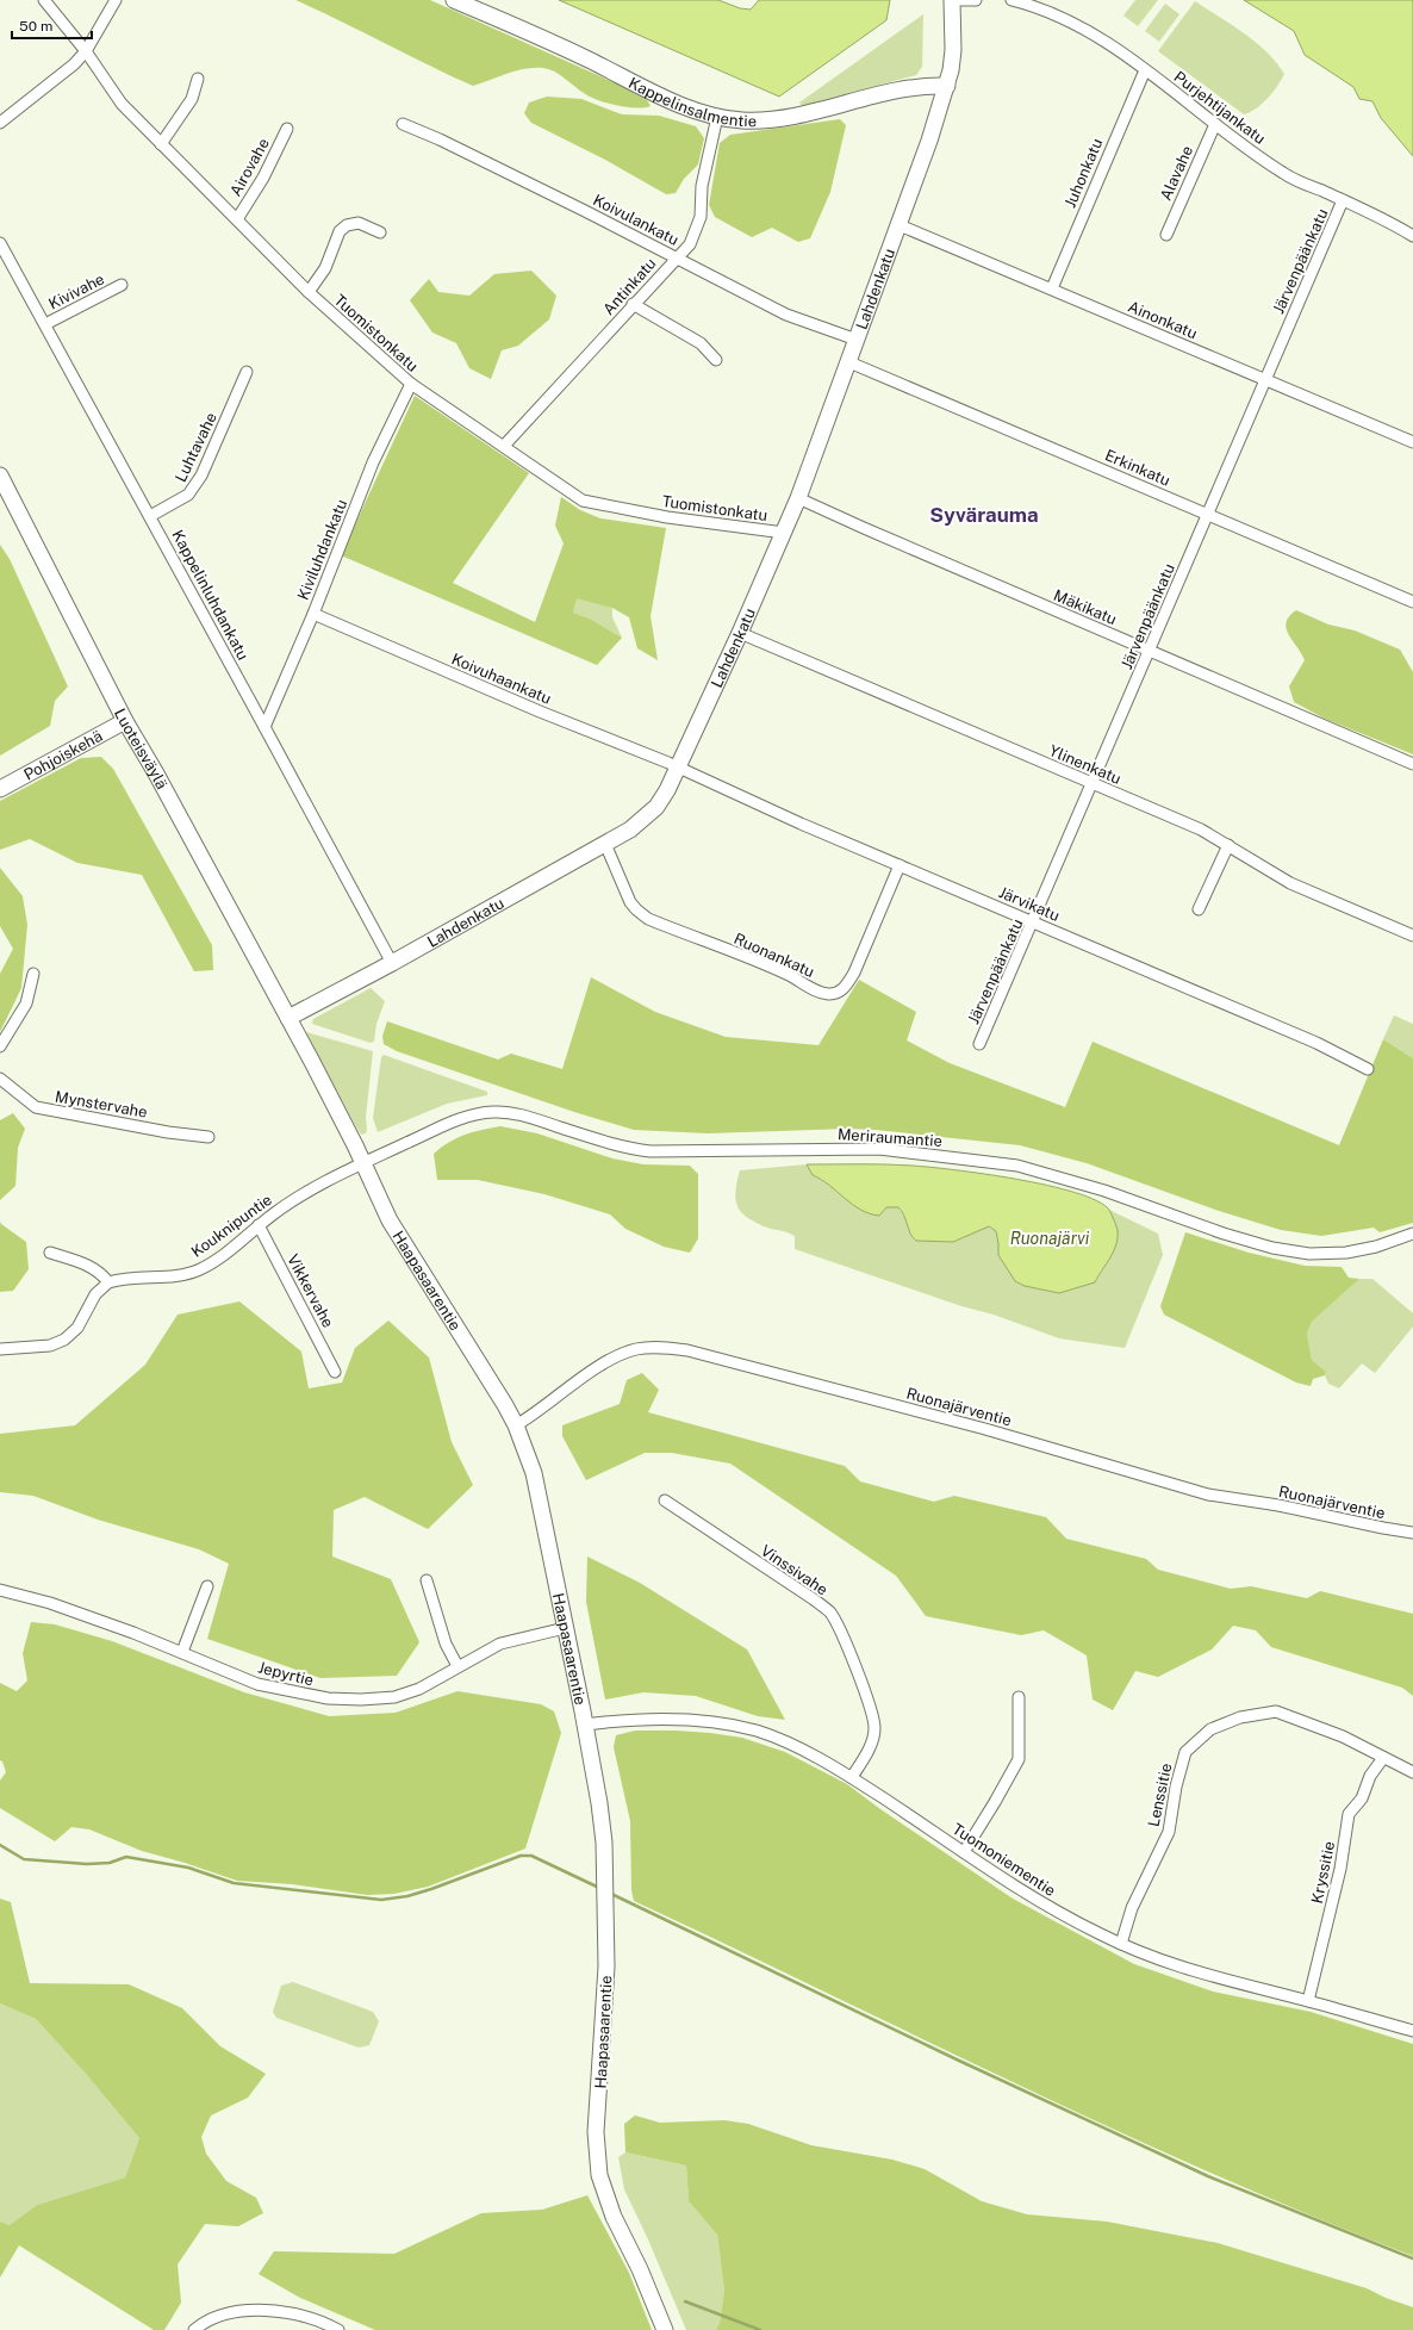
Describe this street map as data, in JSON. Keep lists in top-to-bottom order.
{
  "streets": {
    "main road": [
      "Kappelinsalmentie",
      "Lahdenkatu",
      "Luoteisväylä",
      "Pohjoiskehä",
      "Haapasaarentie"
    ],
    "street": [
      "Purjehtijankatu",
      "Airovahe",
      "Juhonkatu",
      "Alavahe",
      "Koivulankatu",
      "Järvenpäänkatu",
      "Antinkatu",
      "Kivivahe",
      "Ainonkatu",
      "Tuomistonkatu",
      "Luhtavahe",
      "Erkinkatu",
      "Kiviluhdankatu",
      "Kappelinluhdankatu",
      "Mäkikatu",
      "Koivuhaankatu",
      "Ylinenkatu",
      "Järvikatu",
      "Ruonankatu",
      "Mynstervahe",
      "Meriraumantie",
      "Kouknipuntie",
      "Vikkervahe",
      "Ruonajärventie",
      "Vinssivahe",
      "Jepyrtie",
      "Lenssitie",
      "Tuomoniementie",
      "Kryssitie"
    ]
  },
  "crossings": [
    ["Kappelinsalmentie", "Antinkatu"],
    ["Kappelinsalmentie", "Lahdenkatu"],
    ["Purjehtijankatu", "Juhonkatu"],
    ["Purjehtijankatu", "Alavahe"],
    ["Purjehtijankatu", "Järvenpäänkatu"],
    ["Airovahe", "Tuomistonkatu"],
    ["Juhonkatu", "Ainonkatu"],
    ["Koivulankatu", "Antinkatu"],
    ["Koivulankatu", "Lahdenkatu"],
    ["Järvenpäänkatu", "Ainonkatu"],
    ["Järvenpäänkatu", "Erkinkatu"],
    ["Järvenpäänkatu", "Mäkikatu"],
    ["Järvenpäänkatu", "Ylinenkatu"],
    ["Järvenpäänkatu", "Järvikatu"],
    ["Antinkatu", "Tuomistonkatu"],
    ["Lahdenkatu", "Ainonkatu"],
    ["Lahdenkatu", "Tuomistonkatu"],
    ["Lahdenkatu", "Erkinkatu"],
    ["Lahdenkatu", "Kappelinluhdankatu"],
    ["Lahdenkatu", "Mäkikatu"],
    ["Lahdenkatu", "Koivuhaankatu"],
    ["Lahdenkatu", "Luoteisväylä"],
    ["Lahdenkatu", "Ylinenkatu"],
    ["Lahdenkatu", "Järvikatu"],
    ["Lahdenkatu", "Ruonankatu"],
    ["Lahdenkatu", "Haapasaarentie"],
    ["Kivivahe", "Kappelinluhdankatu"],
    ["Tuomistonkatu", "Kiviluhdankatu"],
    ["Luhtavahe", "Kappelinluhdankatu"],
    ["Kiviluhdankatu", "Kappelinluhdankatu"],
    ["Kiviluhdankatu", "Koivuhaankatu"],
    ["Koivuhaankatu", "Järvikatu"],
    ["Luoteisväylä", "Pohjoiskehä"],
    ["Luoteisväylä", "Haapasaarentie"],
    ["Järvikatu", "Ruonankatu"],
    ["Meriraumantie", "Kouknipuntie"],
    ["Meriraumantie", "Haapasaarentie"],
    ["Kouknipuntie", "Haapasaarentie"],
    ["Kouknipuntie", "Vikkervahe"],
    ["Haapasaarentie", "Ruonajärventie"],
    ["Haapasaarentie", "Jepyrtie"],
    ["Haapasaarentie", "Tuomoniementie"],
    ["Vinssivahe", "Tuomoniementie"],
    ["Lenssitie", "Tuomoniementie"],
    ["Lenssitie", "Kryssitie"],
    ["Tuomoniementie", "Kryssitie"]
  ],
  "districts": ["Syvärauma"],
  "water": ["Ruonajärvi"],
  "scale_bar": "50 m"
}
